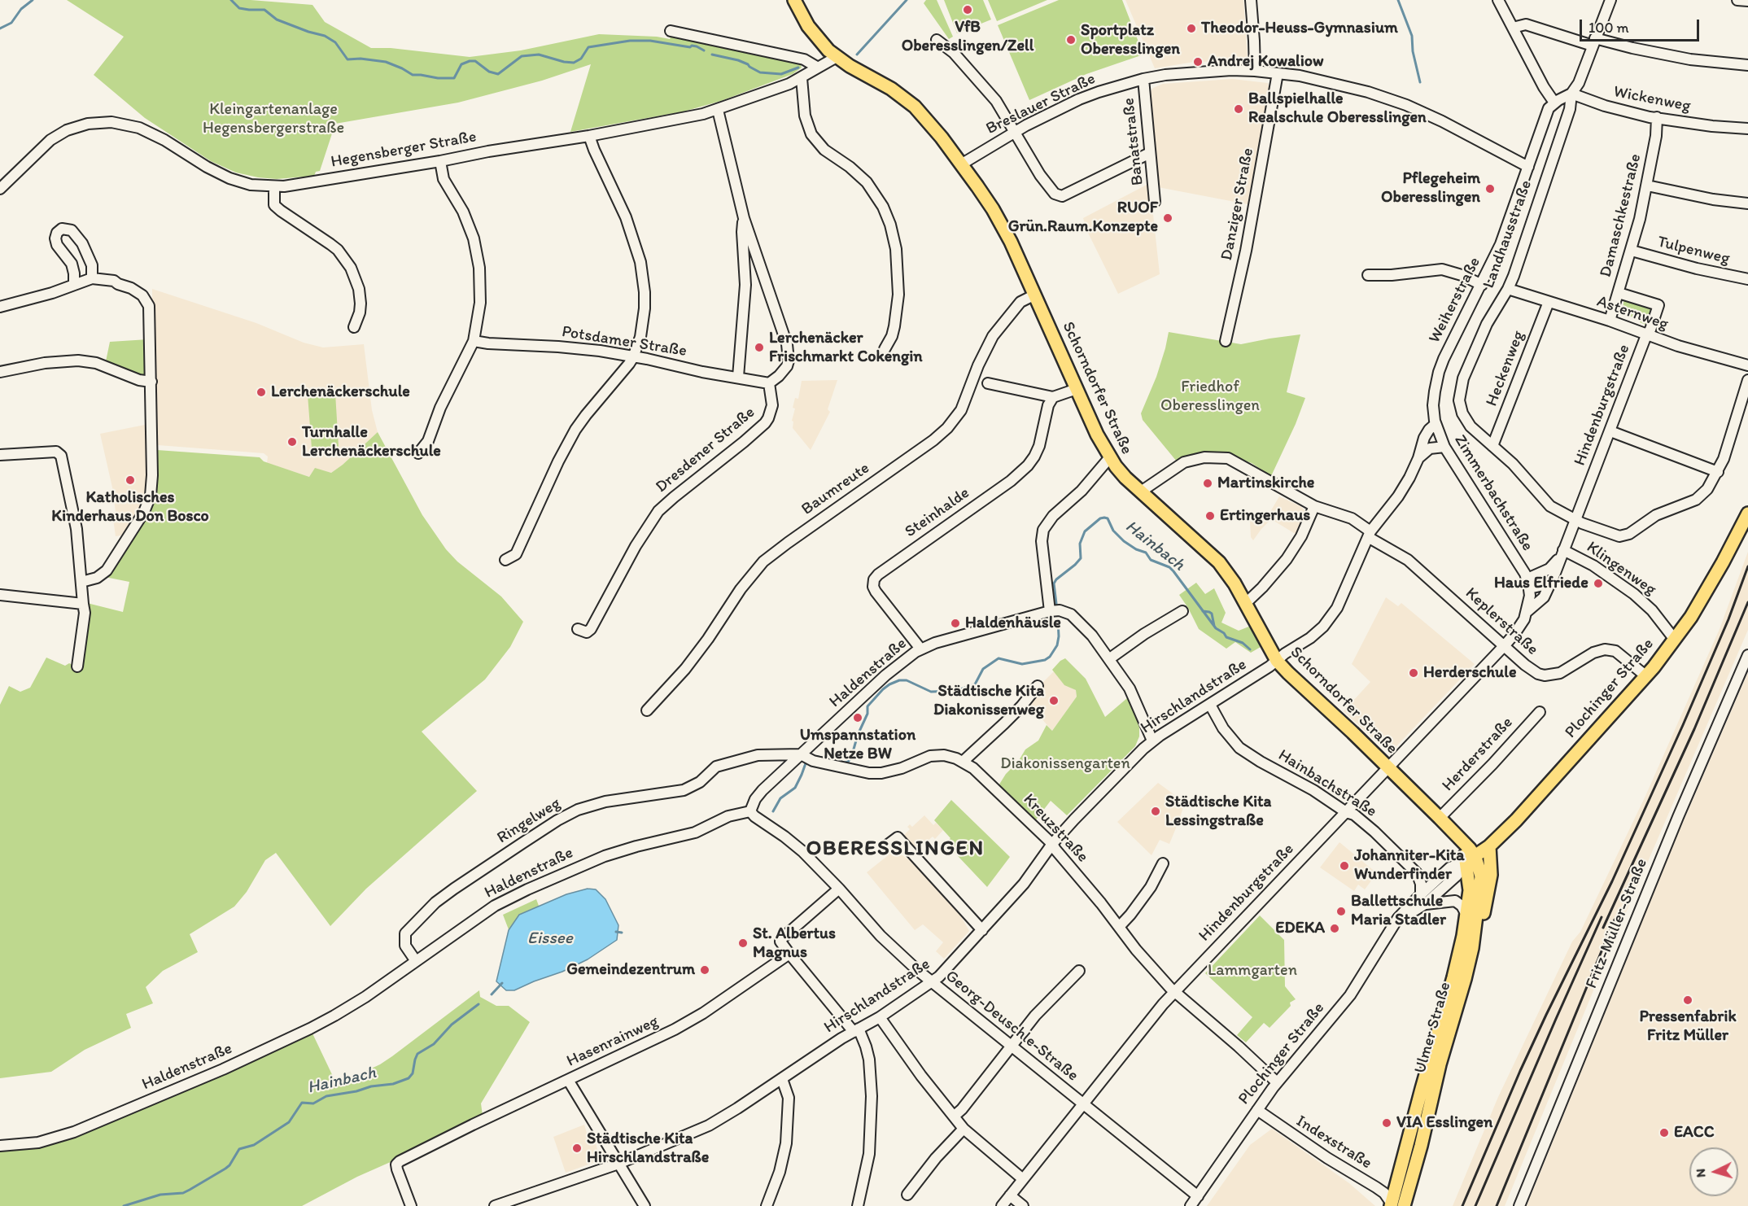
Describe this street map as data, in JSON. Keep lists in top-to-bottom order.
{
  "streets": {
    "main road": ["Schorndorfer Straße", "Plochinger Straße", "Ulmer Straße"],
    "street": [
      "Wickenweg",
      "Breslauer Straße",
      "Banatstraße",
      "Hegensberger Straße",
      "Danziger Straße",
      "Damaschkestraße",
      "Landhausstraße",
      "Tulpenweg",
      "Weiherstraße",
      "Asternweg",
      "Potsdamer Straße",
      "Heckenweg",
      "Hindenburgstraße",
      "Dresdener Straße",
      "Baumreute",
      "Zimmerbachstraße",
      "Steinhalde",
      "Klingenweg",
      "Keplerstraße",
      "Haldenstraße",
      "Hirschlandstraße",
      "Herderstraße",
      "Hainbachstraße",
      "Ringelweg",
      "Kreuzstraße",
      "Fritz-Müller-Straße",
      "Georg-Deuschle-Straße",
      "Hasenrainweg",
      "Indexstraße"
    ]
  },
  "crossings": [
    ["Wickenweg", "Damaschkestraße"],
    ["Wickenweg", "Landhausstraße"],
    ["Breslauer Straße", "Banatstraße"],
    ["Breslauer Straße", "Danziger Straße"],
    ["Breslauer Straße", "Weiherstraße"],
    ["Breslauer Straße", "Schorndorfer Straße"],
    ["Hegensberger Straße", "Schorndorfer Straße"],
    ["Damaschkestraße", "Tulpenweg"],
    ["Damaschkestraße", "Asternweg"],
    ["Damaschkestraße", "Hindenburgstraße"],
    ["Landhausstraße", "Asternweg"],
    ["Landhausstraße", "Heckenweg"],
    ["Landhausstraße", "Hindenburgstraße"],
    ["Weiherstraße", "Zimmerbachstraße"],
    ["Asternweg", "Heckenweg"],
    ["Asternweg", "Hindenburgstraße"],
    ["Potsdamer Straße", "Dresdener Straße"],
    ["Schorndorfer Straße", "Hindenburgstraße"],
    ["Schorndorfer Straße", "Baumreute"],
    ["Schorndorfer Straße", "Keplerstraße"],
    ["Schorndorfer Straße", "Plochinger Straße"],
    ["Schorndorfer Straße", "Hirschlandstraße"],
    ["Schorndorfer Straße", "Herderstraße"],
    ["Schorndorfer Straße", "Ulmer Straße"],
    ["Hindenburgstraße", "Zimmerbachstraße"],
    ["Hindenburgstraße", "Klingenweg"],
    ["Hindenburgstraße", "Keplerstraße"],
    ["Hindenburgstraße", "Hainbachstraße"],
    ["Hindenburgstraße", "Kreuzstraße"],
    ["Hindenburgstraße", "Georg-Deuschle-Straße"],
    ["Steinhalde", "Haldenstraße"],
    ["Klingenweg", "Plochinger Straße"],
    ["Keplerstraße", "Plochinger Straße"],
    ["Haldenstraße", "Ringelweg"],
    ["Haldenstraße", "Kreuzstraße"],
    ["Haldenstraße", "Georg-Deuschle-Straße"],
    ["Plochinger Straße", "Hainbachstraße"],
    ["Plochinger Straße", "Kreuzstraße"],
    ["Plochinger Straße", "Georg-Deuschle-Straße"],
    ["Plochinger Straße", "Ulmer Straße"],
    ["Plochinger Straße", "Indexstraße"],
    ["Hirschlandstraße", "Hainbachstraße"],
    ["Hirschlandstraße", "Kreuzstraße"],
    ["Hirschlandstraße", "Georg-Deuschle-Straße"],
    ["Ringelweg", "Kreuzstraße"],
    ["Ulmer Straße", "Indexstraße"]
  ],
  "districts": ["OBERESSLINGEN"],
  "water": ["Hainbach", "Eissee"],
  "parks": [
    "Kleingartenanlage Hegensbergerstraße",
    "Friedhof Oberesslingen",
    "Diakonissengarten",
    "Lammgarten"
  ],
  "places": [
    "VfB Oberesslingen/Zell",
    "Theodor-Heuss-Gymnasium",
    "Sportplatz Oberesslingen",
    "Andrej Kowaliow",
    "Ballspielhalle Realschule Oberesslingen",
    "Pflegeheim Oberesslingen",
    "RUOF Grün.Raum.Konzepte",
    "Lerchenäcker Frischmarkt Cokengin",
    "Lerchenäckerschule",
    "Turnhalle Lerchenäckerschule",
    "Katholisches Kinderhaus Don Bosco",
    "Martinskirche",
    "Ertingerhaus",
    "Haus Elfriede",
    "Haldenhäusle",
    "Herderschule",
    "Städtische Kita Diakonissenweg",
    "Umspannstation Netze BW",
    "Städtische Kita Lessingstraße",
    "Johanniter-Kita Wunderfinder",
    "Ballettschule Maria Stadler",
    "EDEKA",
    "St. Albertus Magnus",
    "Gemeindezentrum",
    "Pressenfabrik Fritz Müller",
    "VIA Esslingen",
    "EACC",
    "Städtische Kita Hirschlandstraße"
  ],
  "scale_bar": "100 m",
  "north": "left"
}
